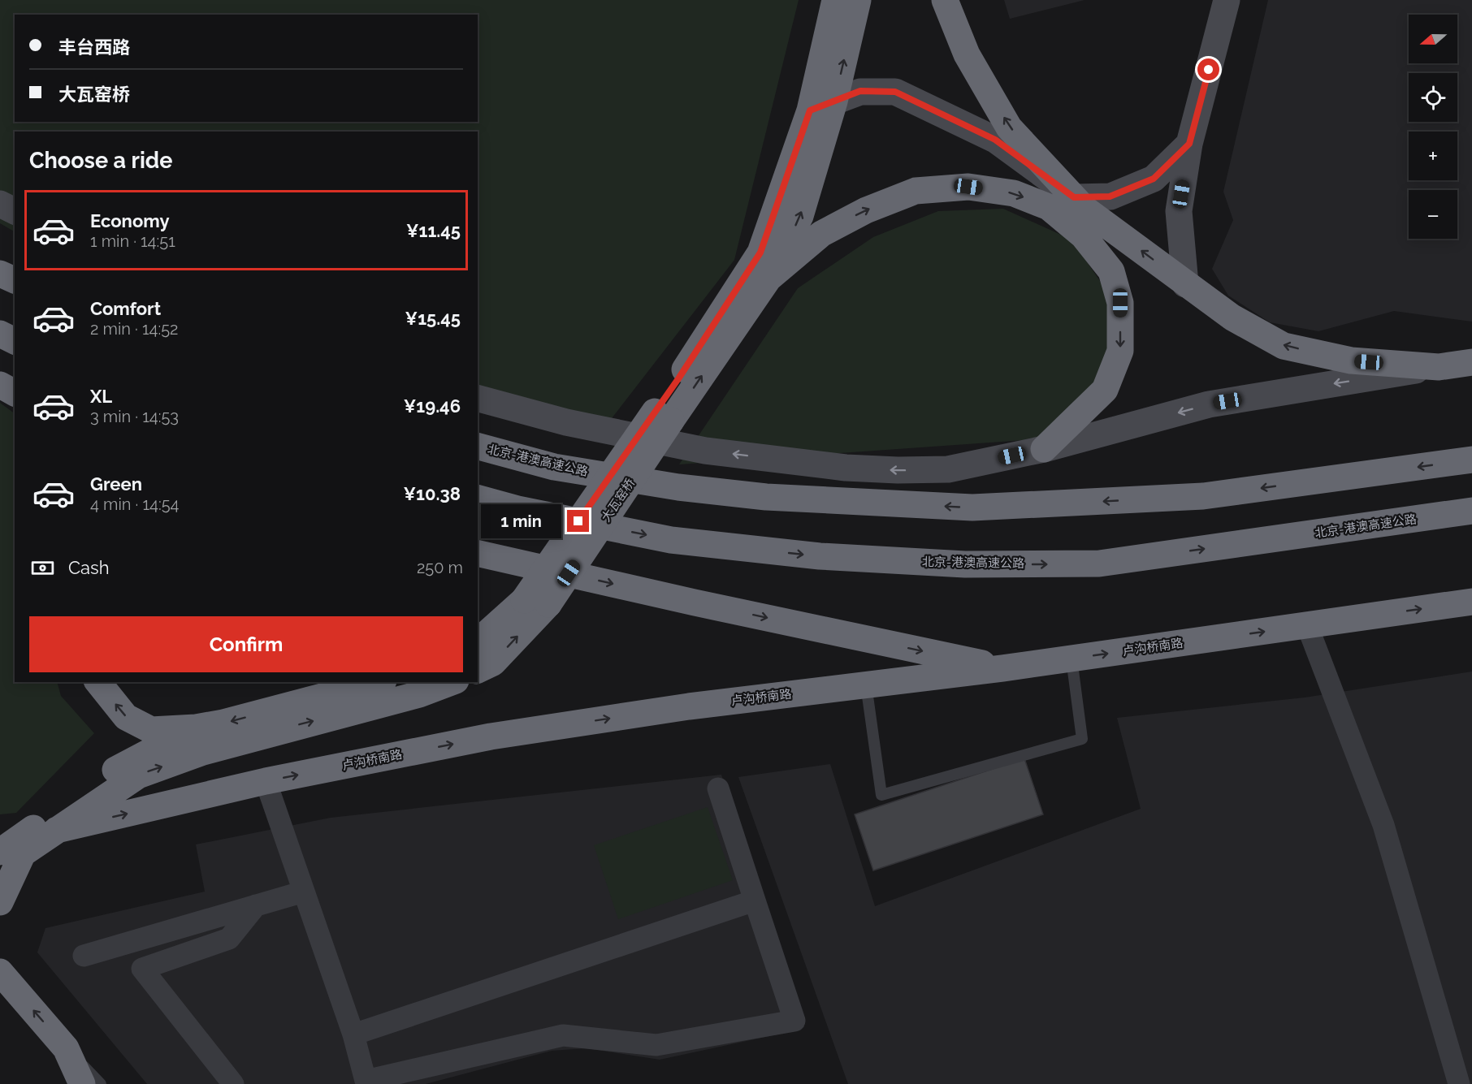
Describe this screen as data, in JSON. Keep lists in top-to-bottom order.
{
  "streets": {
    "highway": ["北京-港澳高速公路", "大瓦窑桥", "卢沟桥南路"]
  },
  "north": "left",
  "page": {
    "map_buttons": ["+", "−"],
    "banner": ["丰台西路", "大瓦窑桥"],
    "heading": "Choose a ride",
    "list": [
      {
        "name": "Economy",
        "note": "1 min · 14:51",
        "value": "¥11.45"
      },
      {
        "name": "Comfort",
        "note": "2 min · 14:52",
        "value": "¥15.45"
      },
      {
        "name": "XL",
        "note": "3 min · 14:53",
        "value": "¥19.46"
      },
      {
        "name": "Green",
        "note": "4 min · 14:54",
        "value": "¥10.38"
      }
    ],
    "bubble": "1 min",
    "pay": ["Cash", "250 m"],
    "buttons": "Confirm"
  }
}
